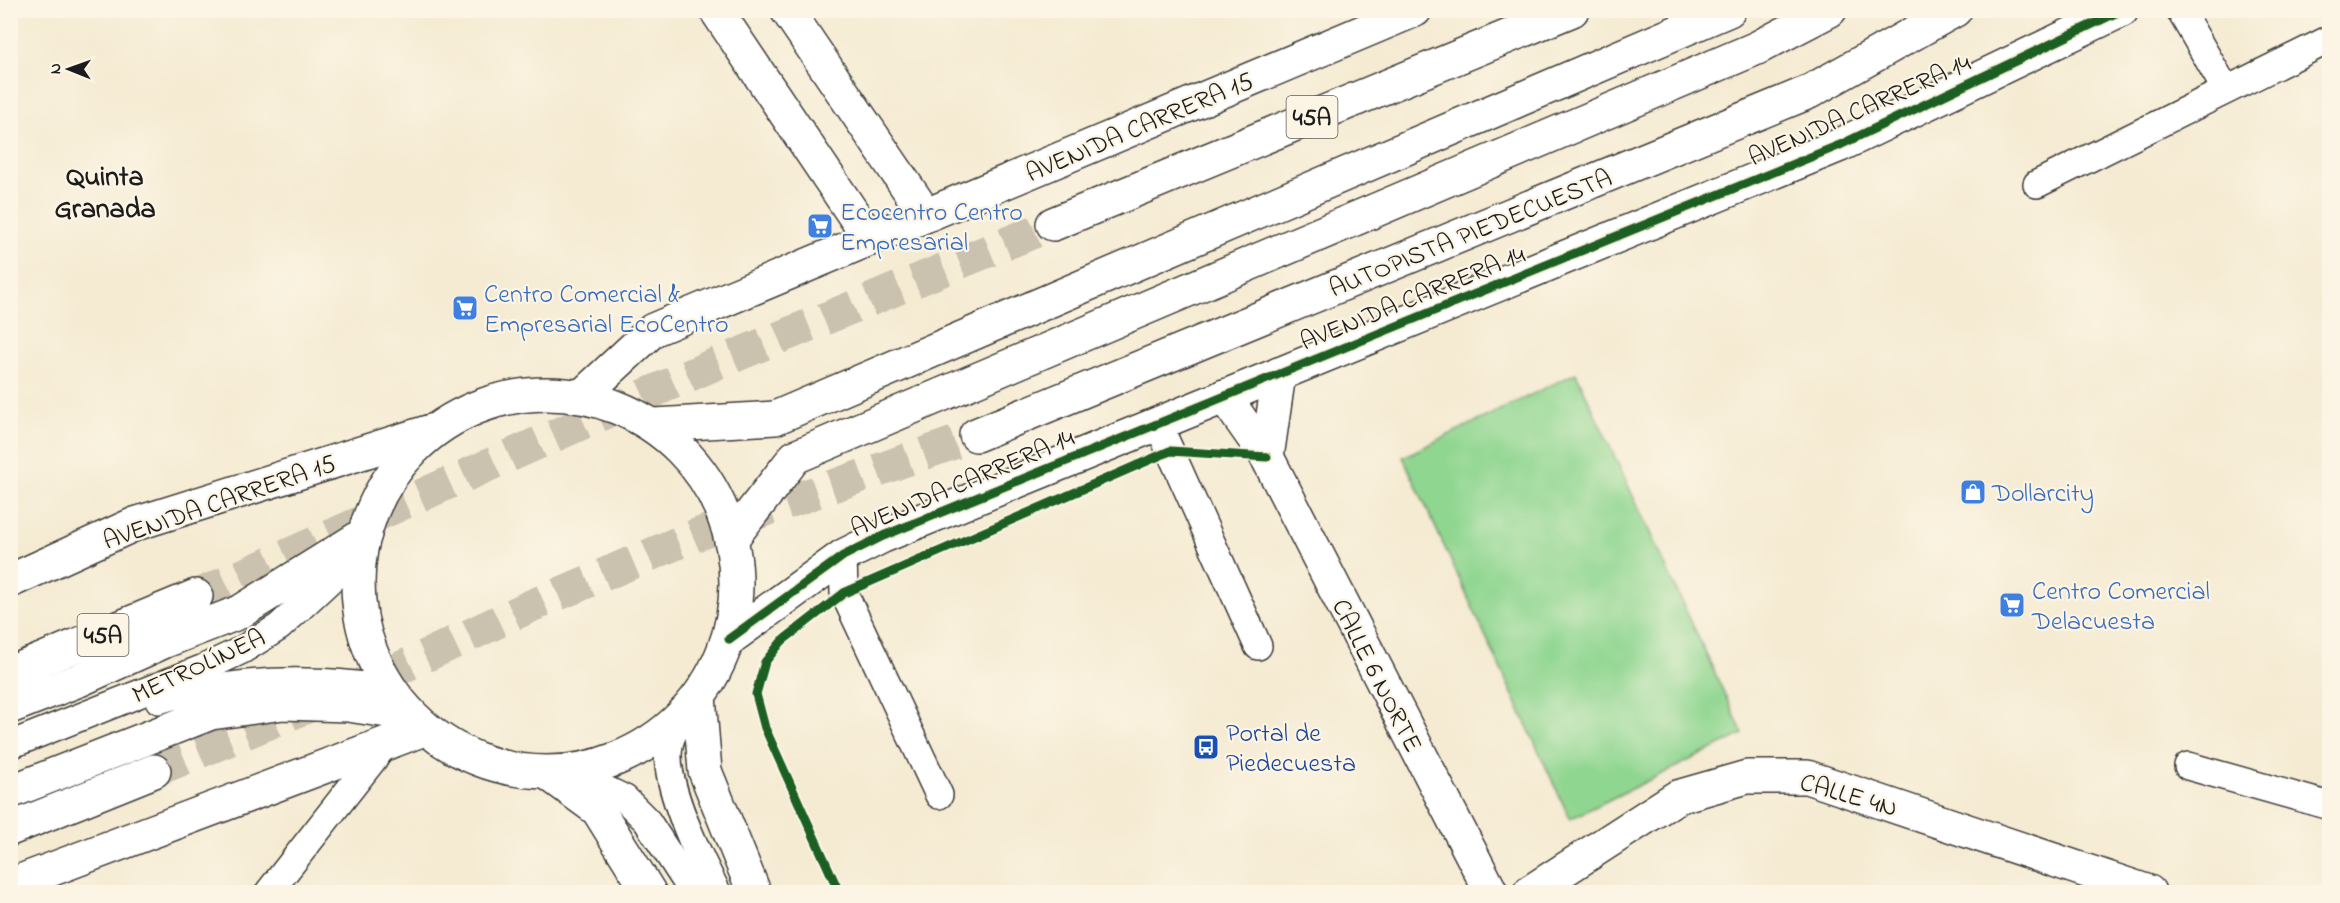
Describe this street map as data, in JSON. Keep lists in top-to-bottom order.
{
  "streets": {
    "main road": [
      "AVENIDA CARRERA 14",
      "45A",
      "AVENIDA CARRERA 15",
      "AUTOPISTA PIEDECUESTA",
      "CALLE 6 NORTE",
      "CALLE 4N"
    ],
    "lane": ["METROLÍNEA"]
  },
  "crossings": [
    ["AVENIDA CARRERA 14", "CALLE 6 NORTE"]
  ],
  "districts": ["Quinta Granada"],
  "places": {
    "supermarket": ["Ecocentro Centro Empresarial", "Centro Comercial & Empresarial EcoCentro", "Centro Comercial Delacuesta"],
    "shop": ["Dollarcity"],
    "bus stop": ["Portal de Piedecuesta"]
  },
  "north": "left"
}
